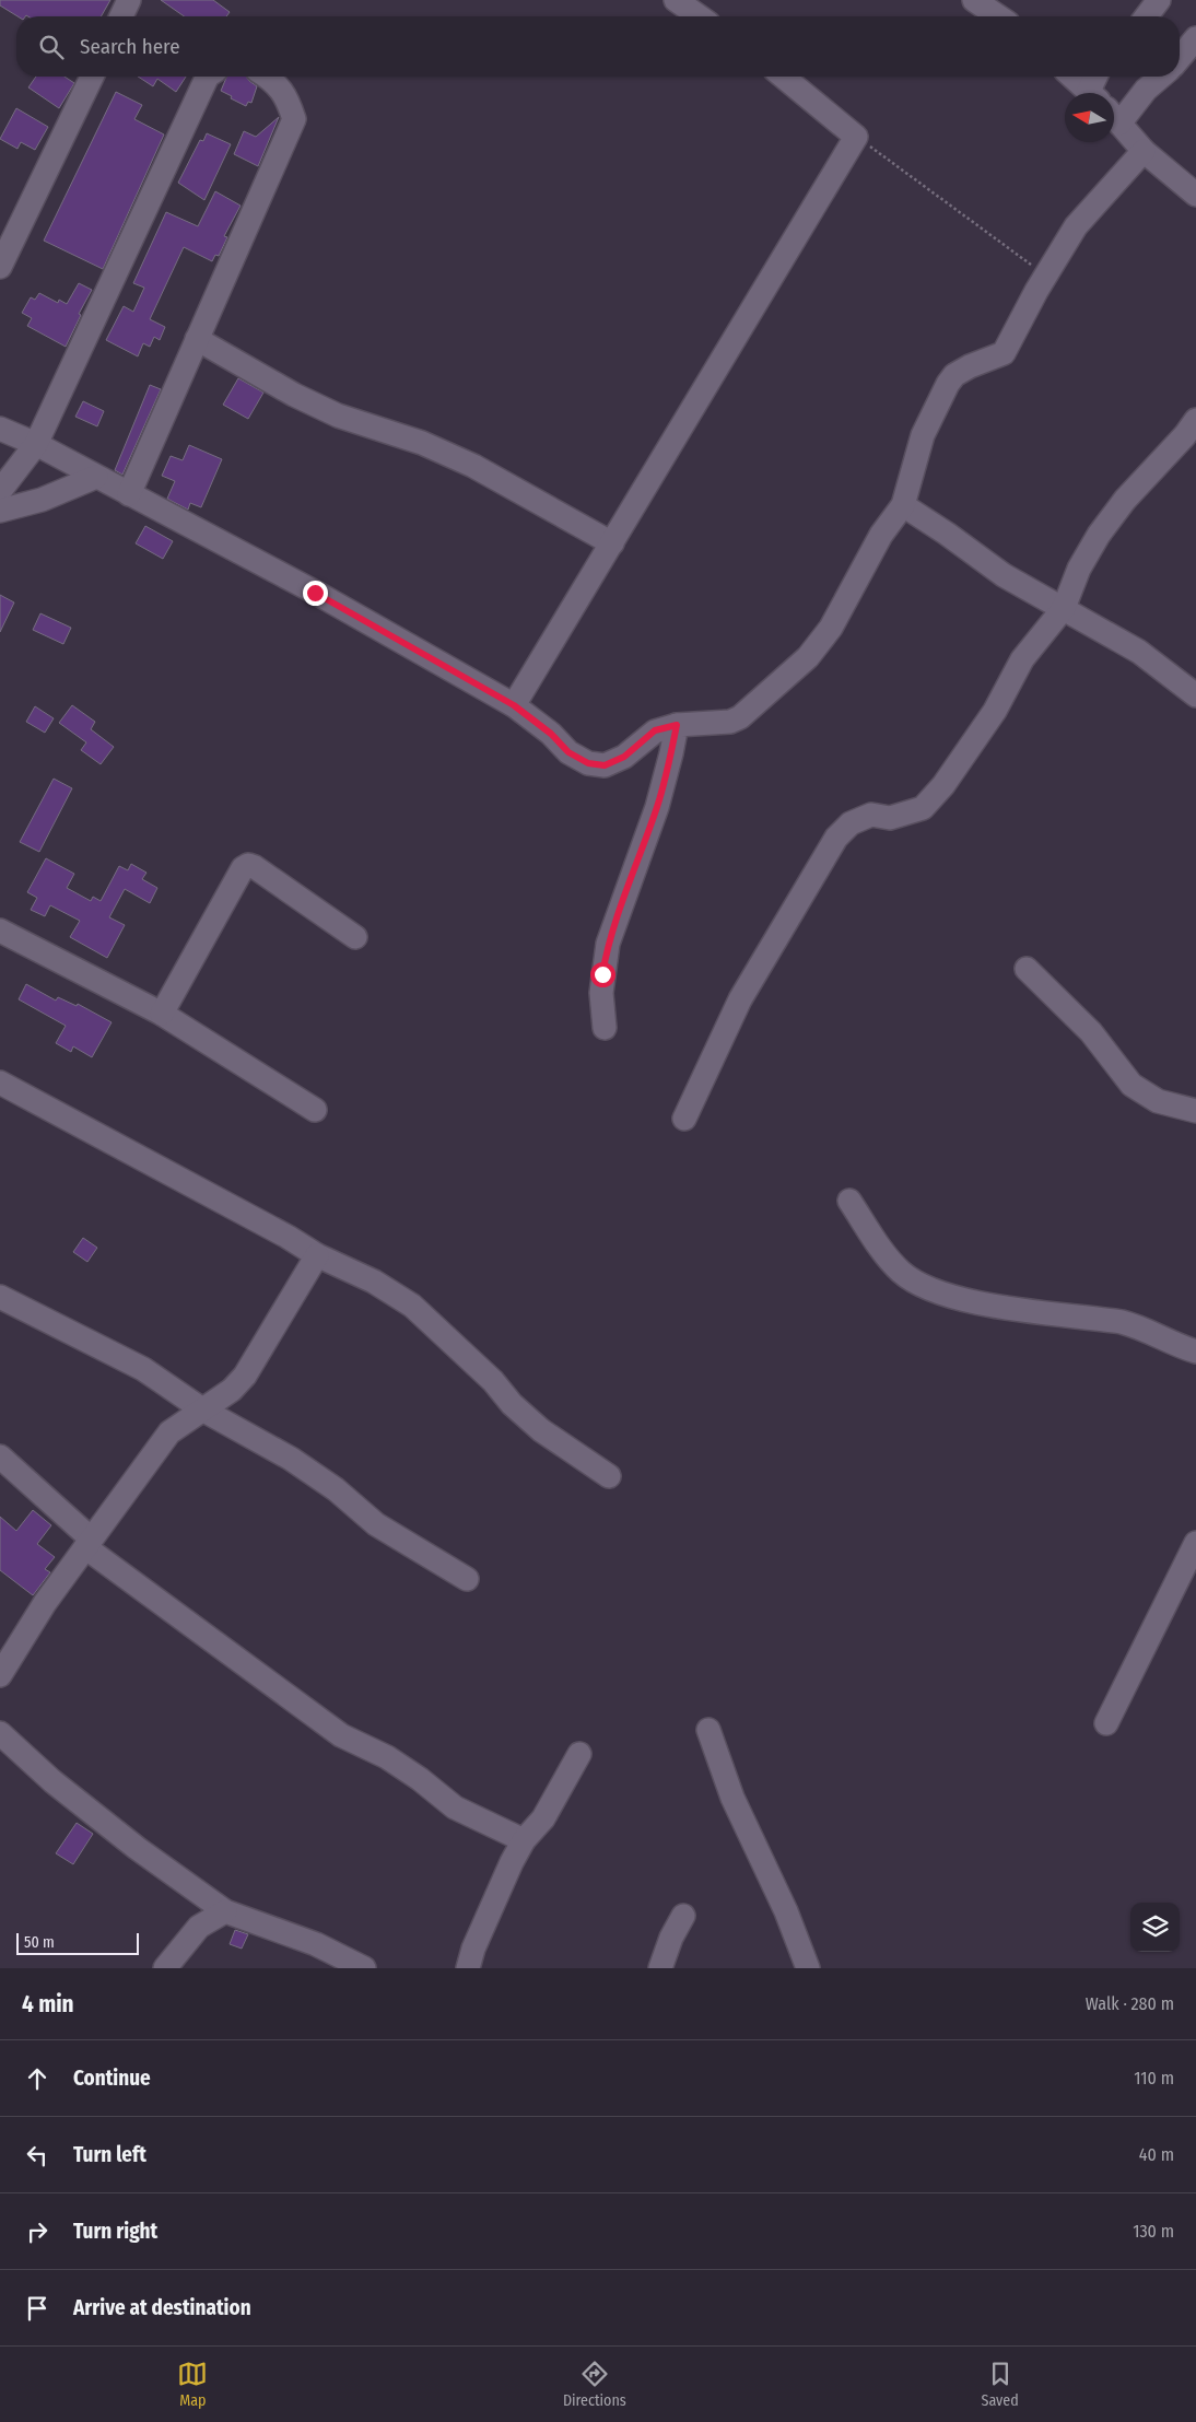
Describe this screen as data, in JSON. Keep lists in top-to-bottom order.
{
  "scale_bar": "50 m",
  "north": "left",
  "page": {
    "search": "Search here",
    "scale": "50 m",
    "heading": ["4 min", "Walk · 280 m"],
    "list": [
      ["Continue", "110 m"],
      ["Turn left", "40 m"],
      ["Turn right", "130 m"],
      "Arrive at destination"
    ],
    "nav": ["Map", "Directions", "Saved"]
  }
}
